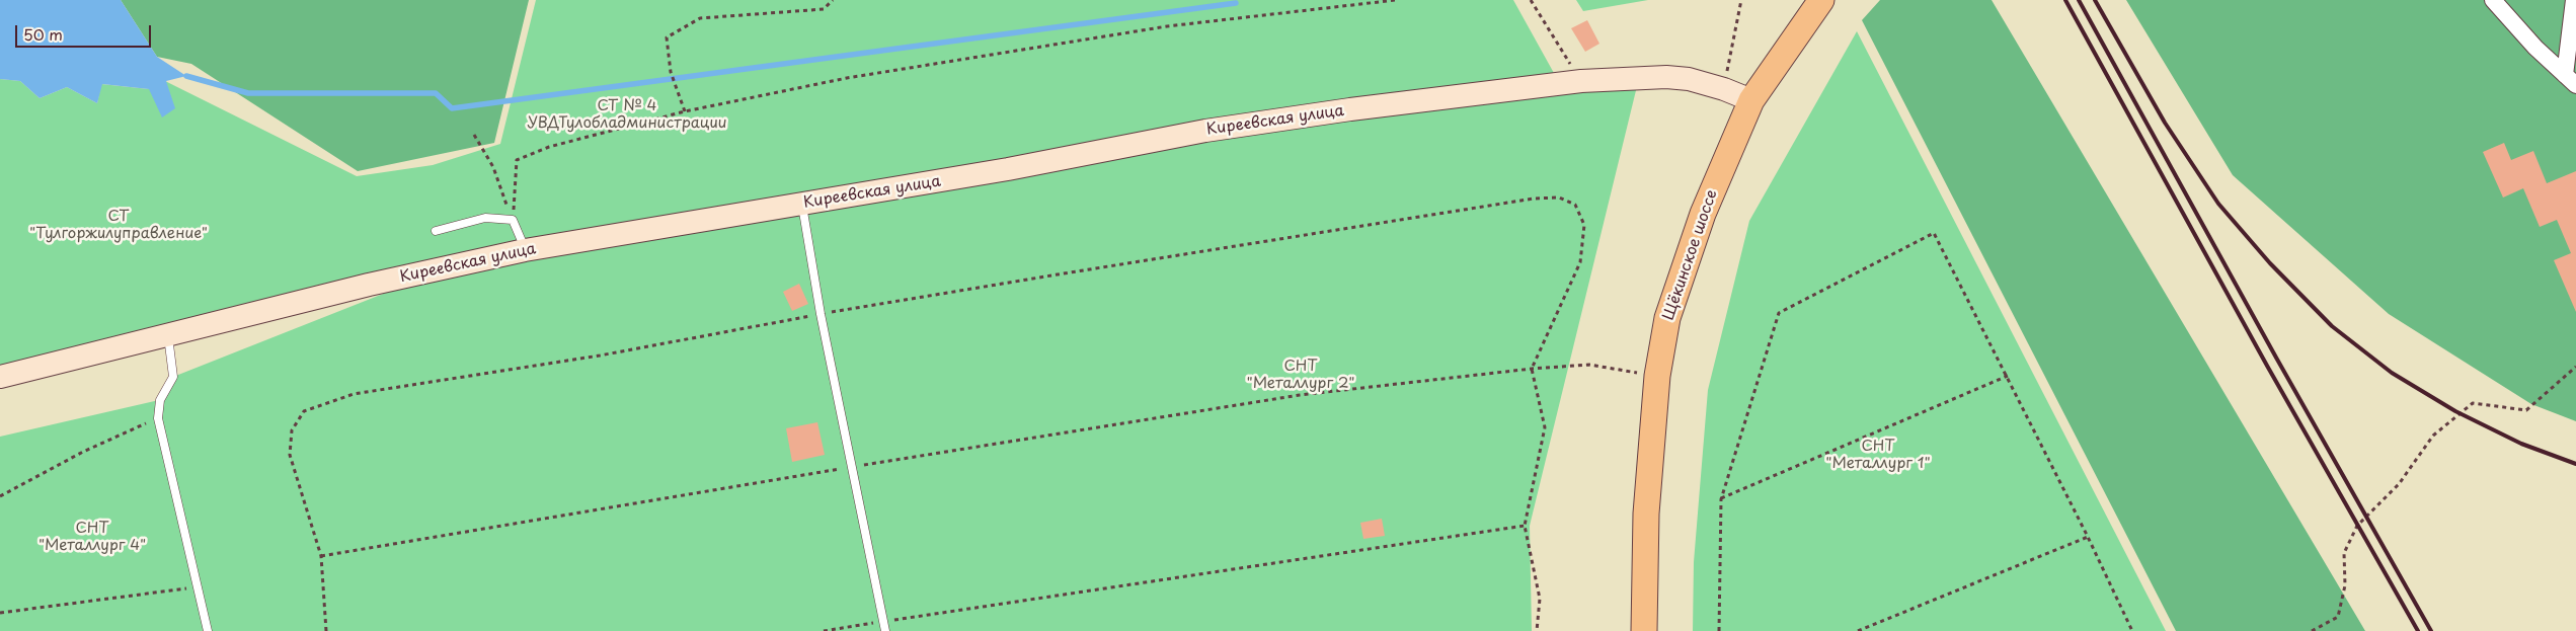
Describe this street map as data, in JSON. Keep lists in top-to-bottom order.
{
  "streets": {
    "main road": ["Щёкинское шоссе"],
    "street": ["Киреевская улица"]
  },
  "crossings": [
    ["Киреевская улица", "Щёкинское шоссе"]
  ],
  "parks": [
    "СТ № 4 УВДТулобладминистрации",
    "СТ \"Тулгоржилуправление\"",
    "СНТ \"Металлург 2\"",
    "СНТ \"Металлург 1\"",
    "СНТ \"Металлург 4\""
  ],
  "scale_bar": "50 m"
}
